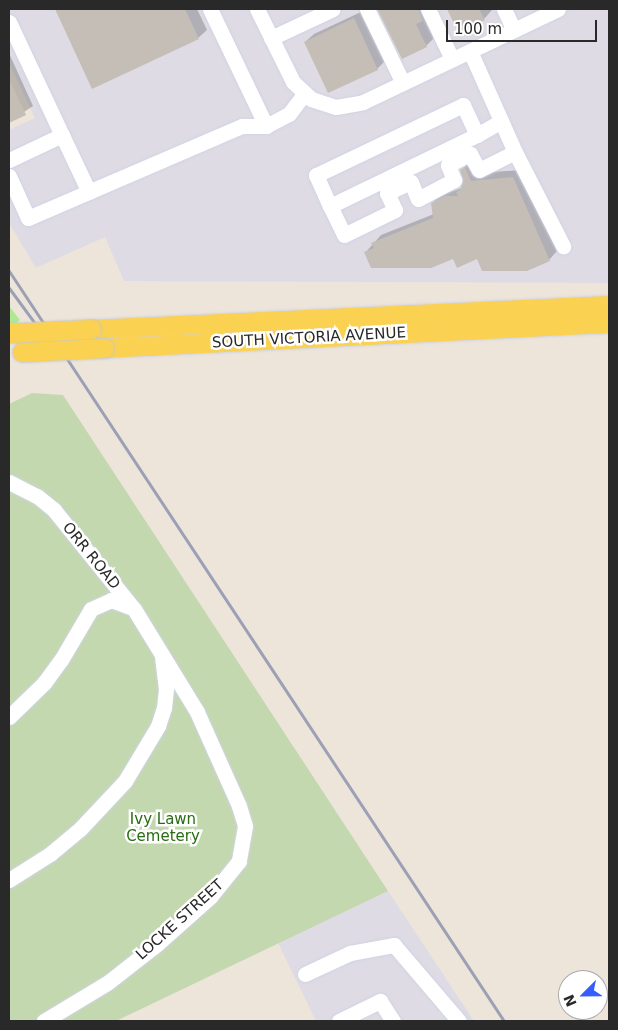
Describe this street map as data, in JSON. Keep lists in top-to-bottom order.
{
  "streets": {
    "main road": ["SOUTH VICTORIA AVENUE"],
    "street": ["ORR ROAD", "LOCKE STREET"]
  },
  "crossings": [
    ["ORR ROAD", "LOCKE STREET"]
  ],
  "parks": ["Ivy Lawn Cemetery"],
  "scale_bar": "100 m",
  "north": "bottom left"
}
